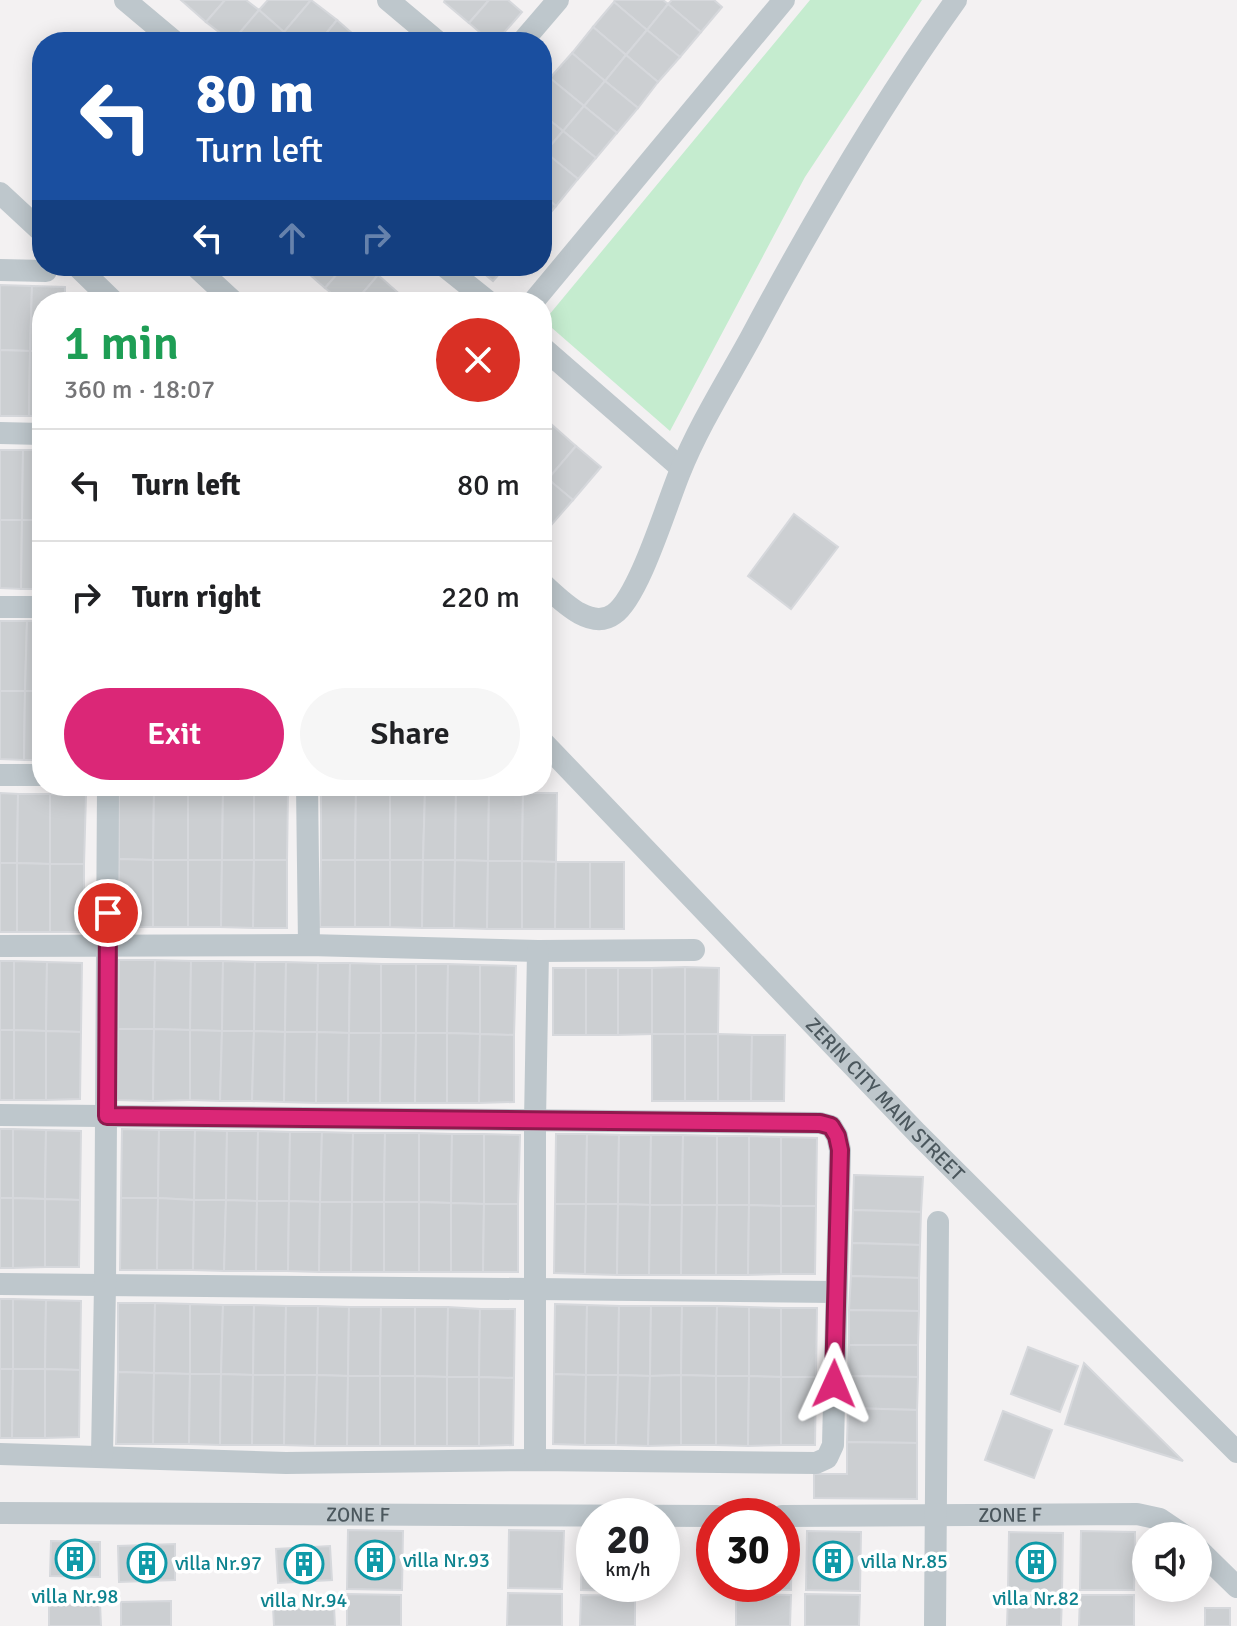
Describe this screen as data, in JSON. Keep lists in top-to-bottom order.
{
  "streets": {
    "street": ["ZERIN CITY MAIN STREET", "ZONE F"]
  },
  "places": {
    "building": [
      "villa Nr.98",
      "villa Nr.93",
      "villa Nr.85",
      "villa Nr.82",
      "villa Nr.97",
      "villa Nr.94"
    ]
  },
  "page": {
    "turn": ["80 m", "Turn left"],
    "heading": ["1 min", "360 m · 18:07"],
    "list": [
      {
        "name": "Turn left",
        "value": "80 m"
      },
      {
        "name": "Turn right",
        "value": "220 m"
      }
    ],
    "buttons": ["Exit", "Share"],
    "speed": "20 km/h",
    "limit": "30"
  }
}
